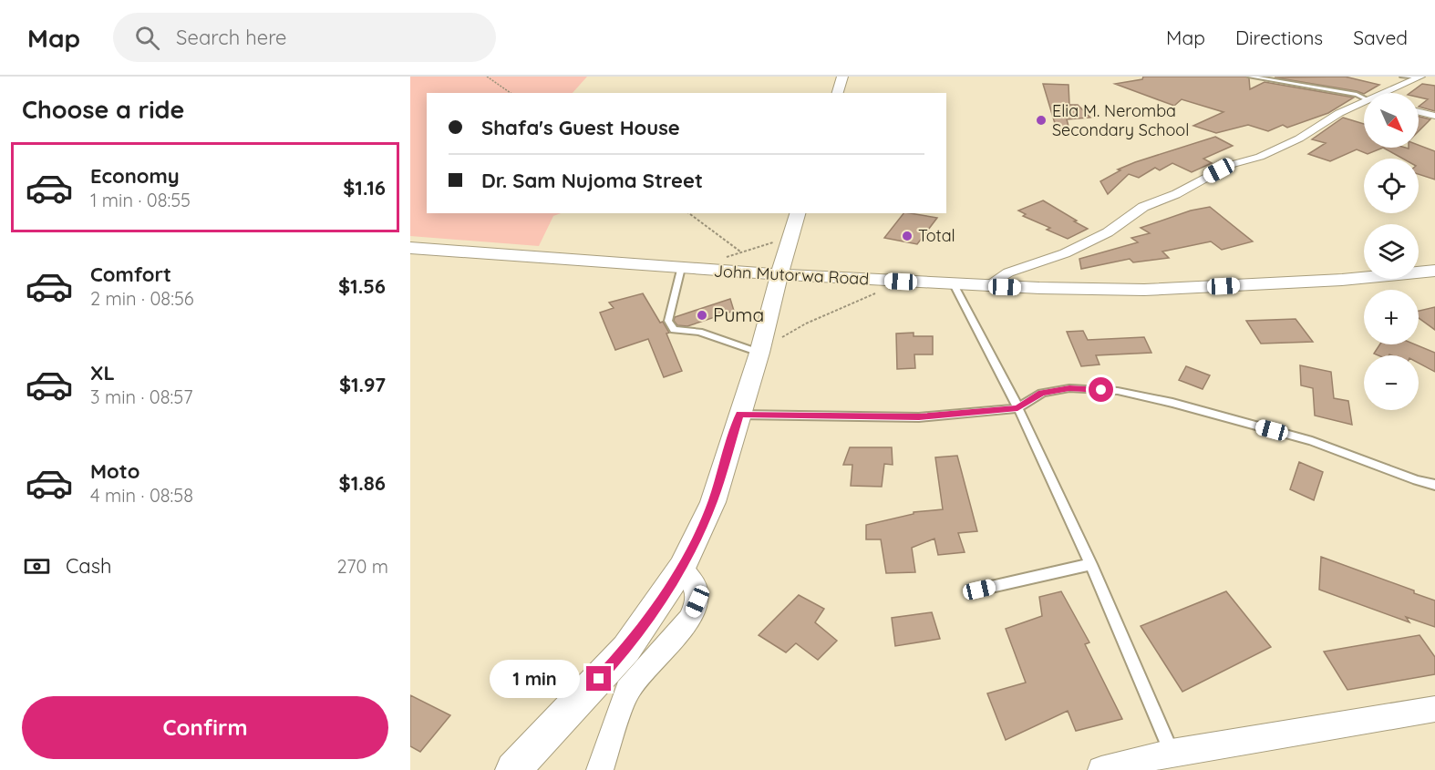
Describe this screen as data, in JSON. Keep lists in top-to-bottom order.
{
  "streets": {
    "street": ["John Mutorwa Road"]
  },
  "places": ["Elia M. Neromba Secondary School", "Total", "Puma"],
  "north": "bottom right",
  "page": {
    "header": "Map",
    "search": "Search here",
    "nav": ["Map", "Directions", "Saved"],
    "heading": "Choose a ride",
    "map_buttons": ["+", "−"],
    "banner": ["Shafa's Guest House", "Dr. Sam Nujoma Street"],
    "list": [
      {
        "name": "Economy",
        "note": "1 min · 08:55",
        "value": "$1.16"
      },
      {
        "name": "Comfort",
        "note": "2 min · 08:56",
        "value": "$1.56"
      },
      {
        "name": "XL",
        "note": "3 min · 08:57",
        "value": "$1.97"
      },
      {
        "name": "Moto",
        "note": "4 min · 08:58",
        "value": "$1.86"
      }
    ],
    "pay": ["Cash", "270 m"],
    "bubble": "1 min",
    "buttons": "Confirm"
  }
}
